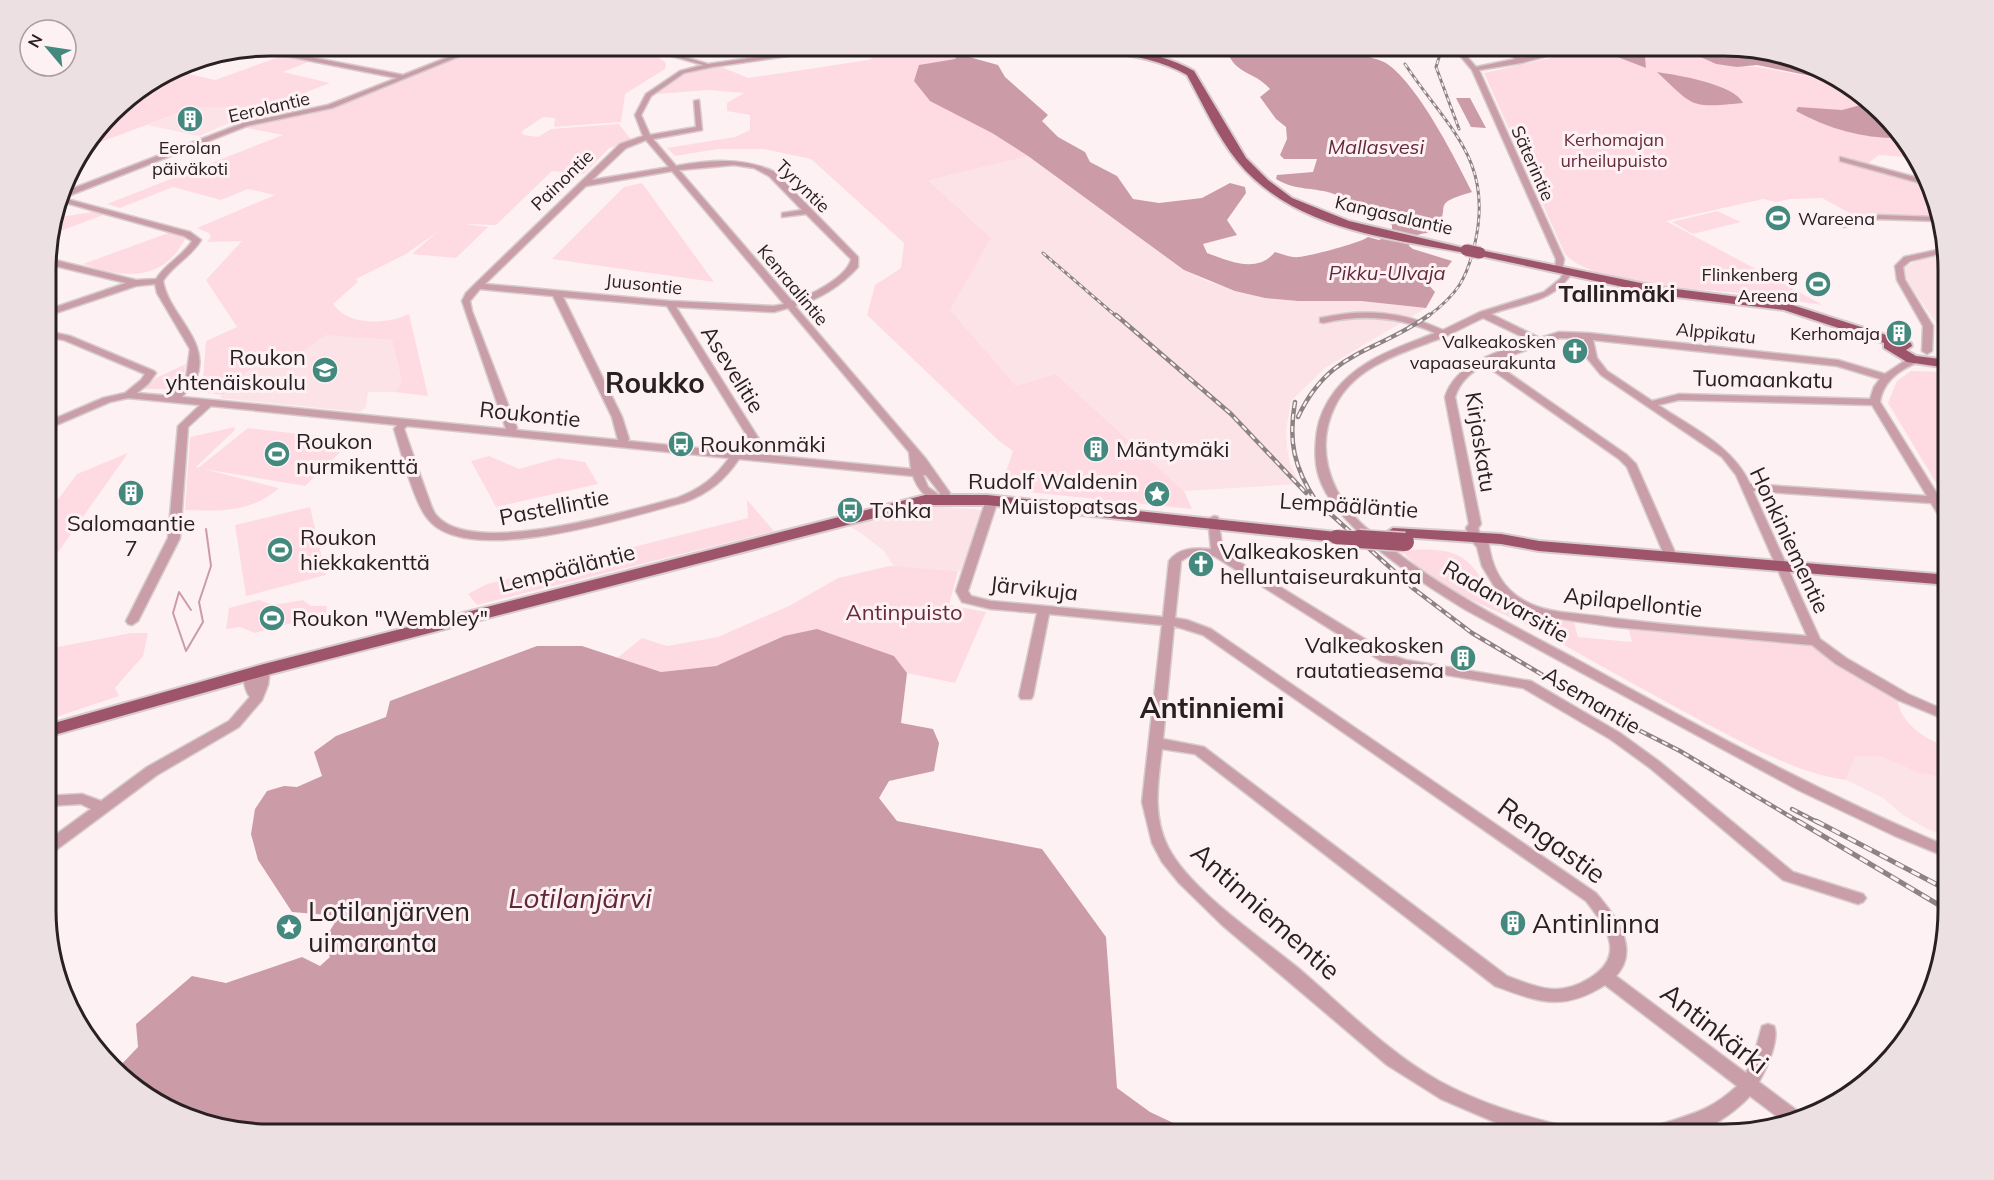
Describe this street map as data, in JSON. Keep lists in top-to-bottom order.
{
  "streets": {
    "main road": ["Kangasalantie", "Lempääläntie"],
    "street": [
      "Eerolantie",
      "Säterintie",
      "Painontie",
      "Tyryntie",
      "Juusontie",
      "Kenraalintie",
      "Alppikatu",
      "Asevelitie",
      "Tuomaankatu",
      "Roukontie",
      "Kirjaskatu",
      "Pastellintie",
      "Honkiniementie",
      "Järvikuja",
      "Radanvarsitie",
      "Apilapellontie",
      "Asemantie",
      "Rengastie",
      "Antinniementie",
      "Antinkärki"
    ]
  },
  "crossings": [
    ["Säterintie", "Kangasalantie"],
    ["Säterintie", "Radanvarsitie"],
    ["Painontie", "Tyryntie"],
    ["Painontie", "Juusontie"],
    ["Painontie", "Kenraalintie"],
    ["Painontie", "Roukontie"],
    ["Tyryntie", "Juusontie"],
    ["Tyryntie", "Kenraalintie"],
    ["Kangasalantie", "Radanvarsitie"],
    ["Juusontie", "Kenraalintie"],
    ["Juusontie", "Asevelitie"],
    ["Kenraalintie", "Roukontie"],
    ["Kenraalintie", "Lempääläntie"],
    ["Alppikatu", "Kirjaskatu"],
    ["Alppikatu", "Honkiniementie"],
    ["Asevelitie", "Roukontie"],
    ["Tuomaankatu", "Honkiniementie"],
    ["Roukontie", "Pastellintie"],
    ["Kirjaskatu", "Lempääläntie"],
    ["Kirjaskatu", "Apilapellontie"],
    ["Lempääläntie", "Honkiniementie"],
    ["Lempääläntie", "Järvikuja"],
    ["Lempääläntie", "Apilapellontie"],
    ["Honkiniementie", "Apilapellontie"],
    ["Järvikuja", "Rengastie"],
    ["Järvikuja", "Antinniementie"],
    ["Asemantie", "Antinniementie"],
    ["Rengastie", "Antinniementie"],
    ["Rengastie", "Antinkärki"]
  ],
  "districts": ["Tallinmäki", "Roukko", "Antinniemi"],
  "water": ["Mallasvesi", "Pikku-Ulvaja", "Lotilanjärvi"],
  "parks": ["Kerhomajan urheilupuisto", "Antinpuisto"],
  "places": {
    "building": [
      "Eerolan päiväkoti",
      "Kerhomaja",
      "Mäntymäki",
      "Salomaantie 7",
      "Valkeakosken rautatieasema",
      "Antinlinna"
    ],
    "sports": [
      "Wareena",
      "Flinkenberg Areena",
      "Roukon nurmikenttä",
      "Roukon hiekkakenttä",
      "Roukon \"Wembley\""
    ],
    "church": ["Valkeakosken vapaaseurakunta", "Valkeakosken helluntaiseurakunta"],
    "school or university": ["Roukon yhtenäiskoulu"],
    "bus stop": ["Roukonmäki", "Tohka"],
    "place": ["Rudolf Waldenin Muistopatsas", "Lotilanjärven uimaranta"]
  },
  "north": "top left"
}
